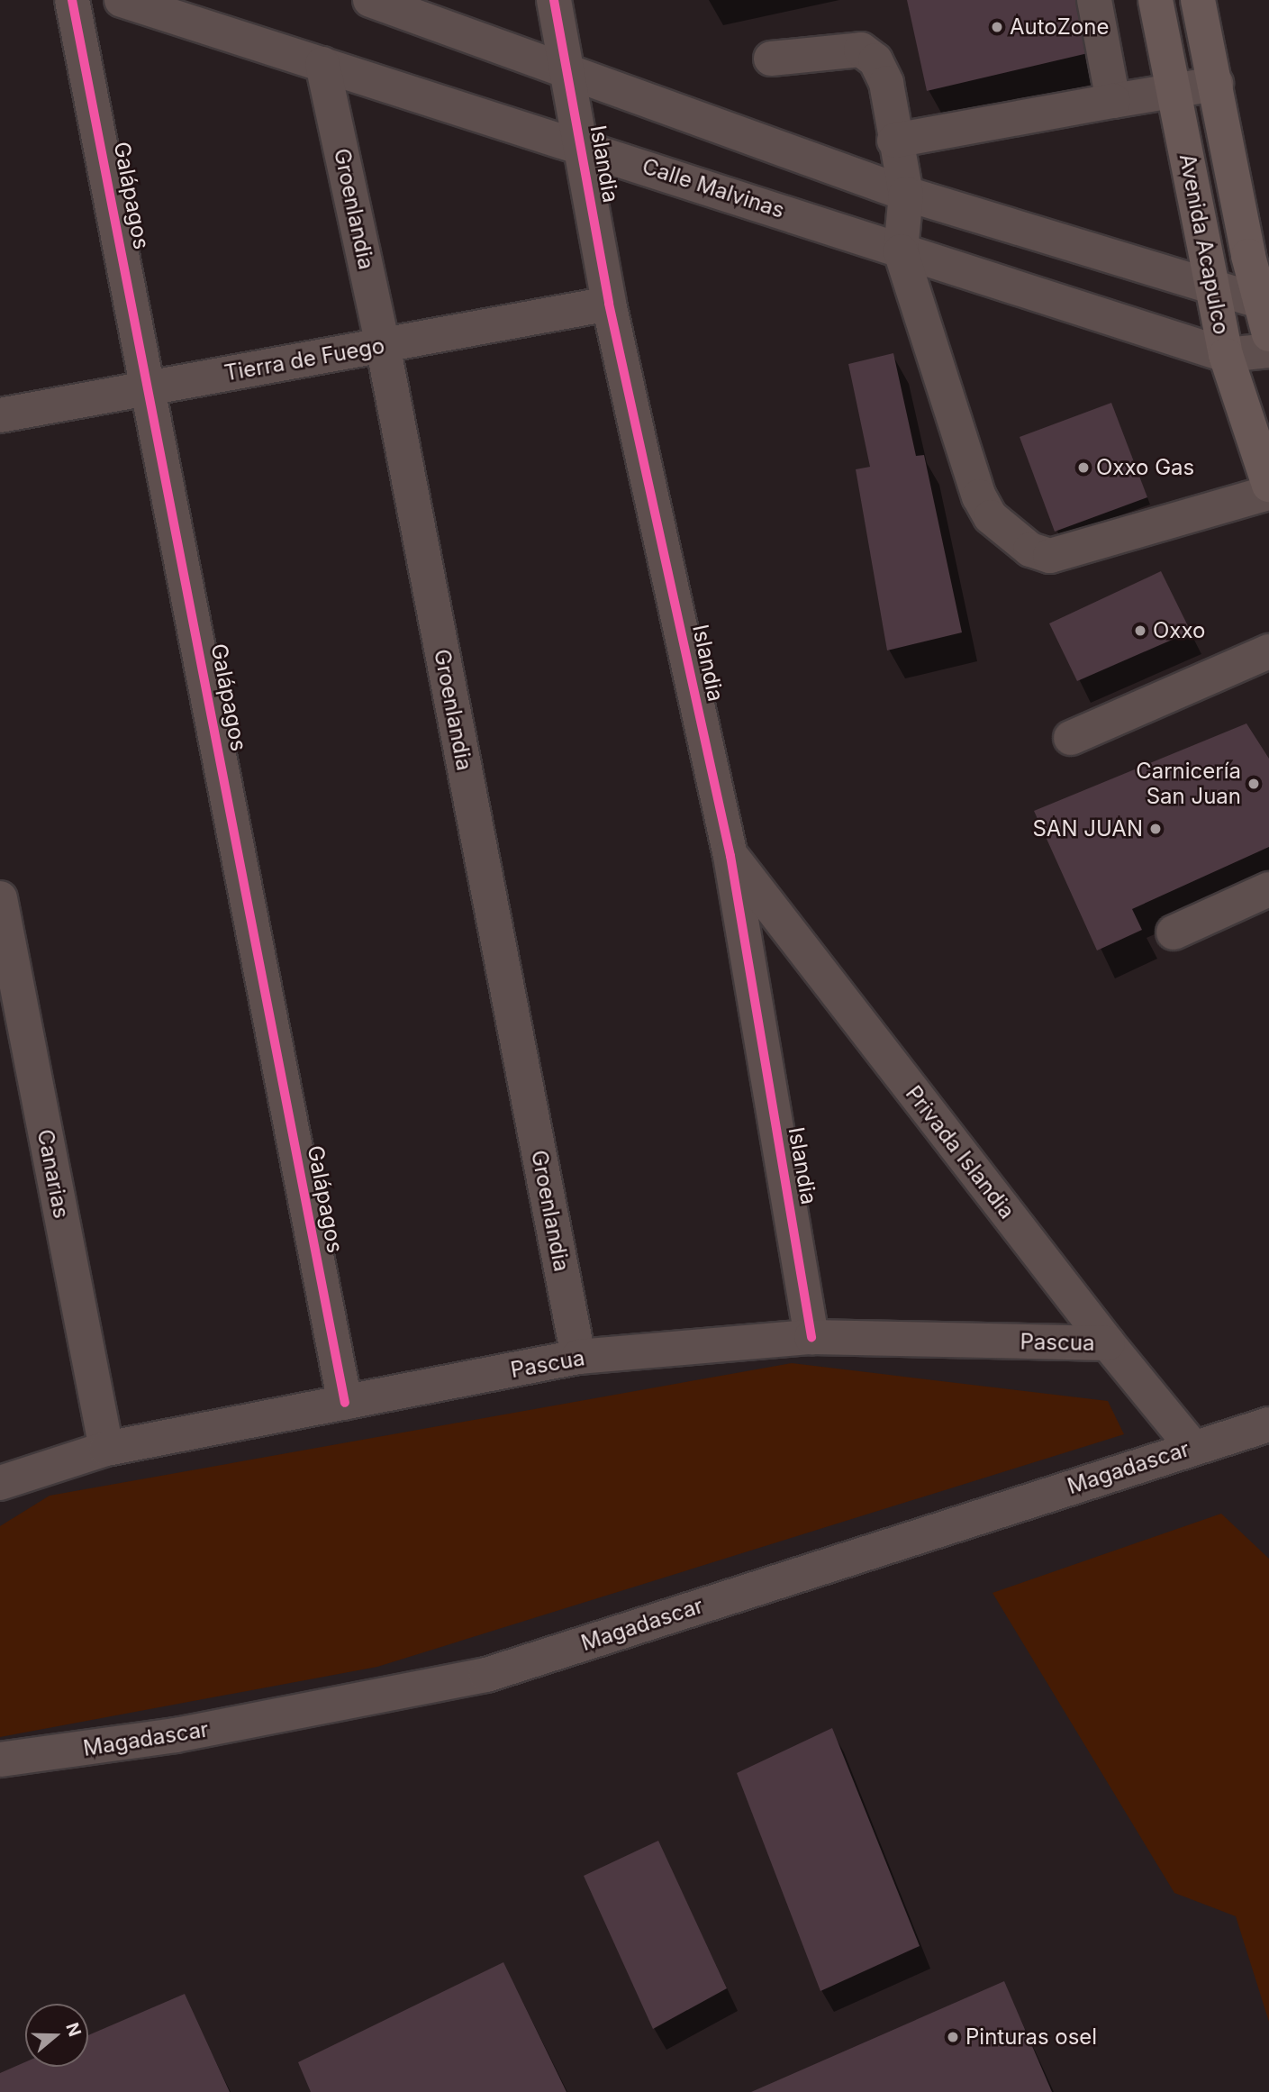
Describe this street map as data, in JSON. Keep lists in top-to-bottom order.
{
  "streets": {
    "main road": ["Avenida Acapulco"],
    "street": [
      "Islandia",
      "Calle Malvinas",
      "Galápagos",
      "Groenlandia",
      "Tierra de Fuego",
      "Privada Islandia",
      "Canarias",
      "Pascua",
      "Magadascar"
    ]
  },
  "crossings": [
    ["Islandia", "Calle Malvinas"],
    ["Islandia", "Tierra de Fuego"],
    ["Islandia", "Privada Islandia"],
    ["Islandia", "Pascua"],
    ["Calle Malvinas", "Groenlandia"],
    ["Calle Malvinas", "Avenida Acapulco"],
    ["Galápagos", "Tierra de Fuego"],
    ["Galápagos", "Pascua"],
    ["Groenlandia", "Tierra de Fuego"],
    ["Groenlandia", "Pascua"],
    ["Privada Islandia", "Pascua"],
    ["Privada Islandia", "Magadascar"],
    ["Canarias", "Pascua"]
  ],
  "places": [
    "AutoZone",
    "Oxxo Gas",
    "Oxxo",
    "Carnicería San Juan",
    "SAN JUAN",
    "Pinturas osel"
  ],
  "north": "right"
}
